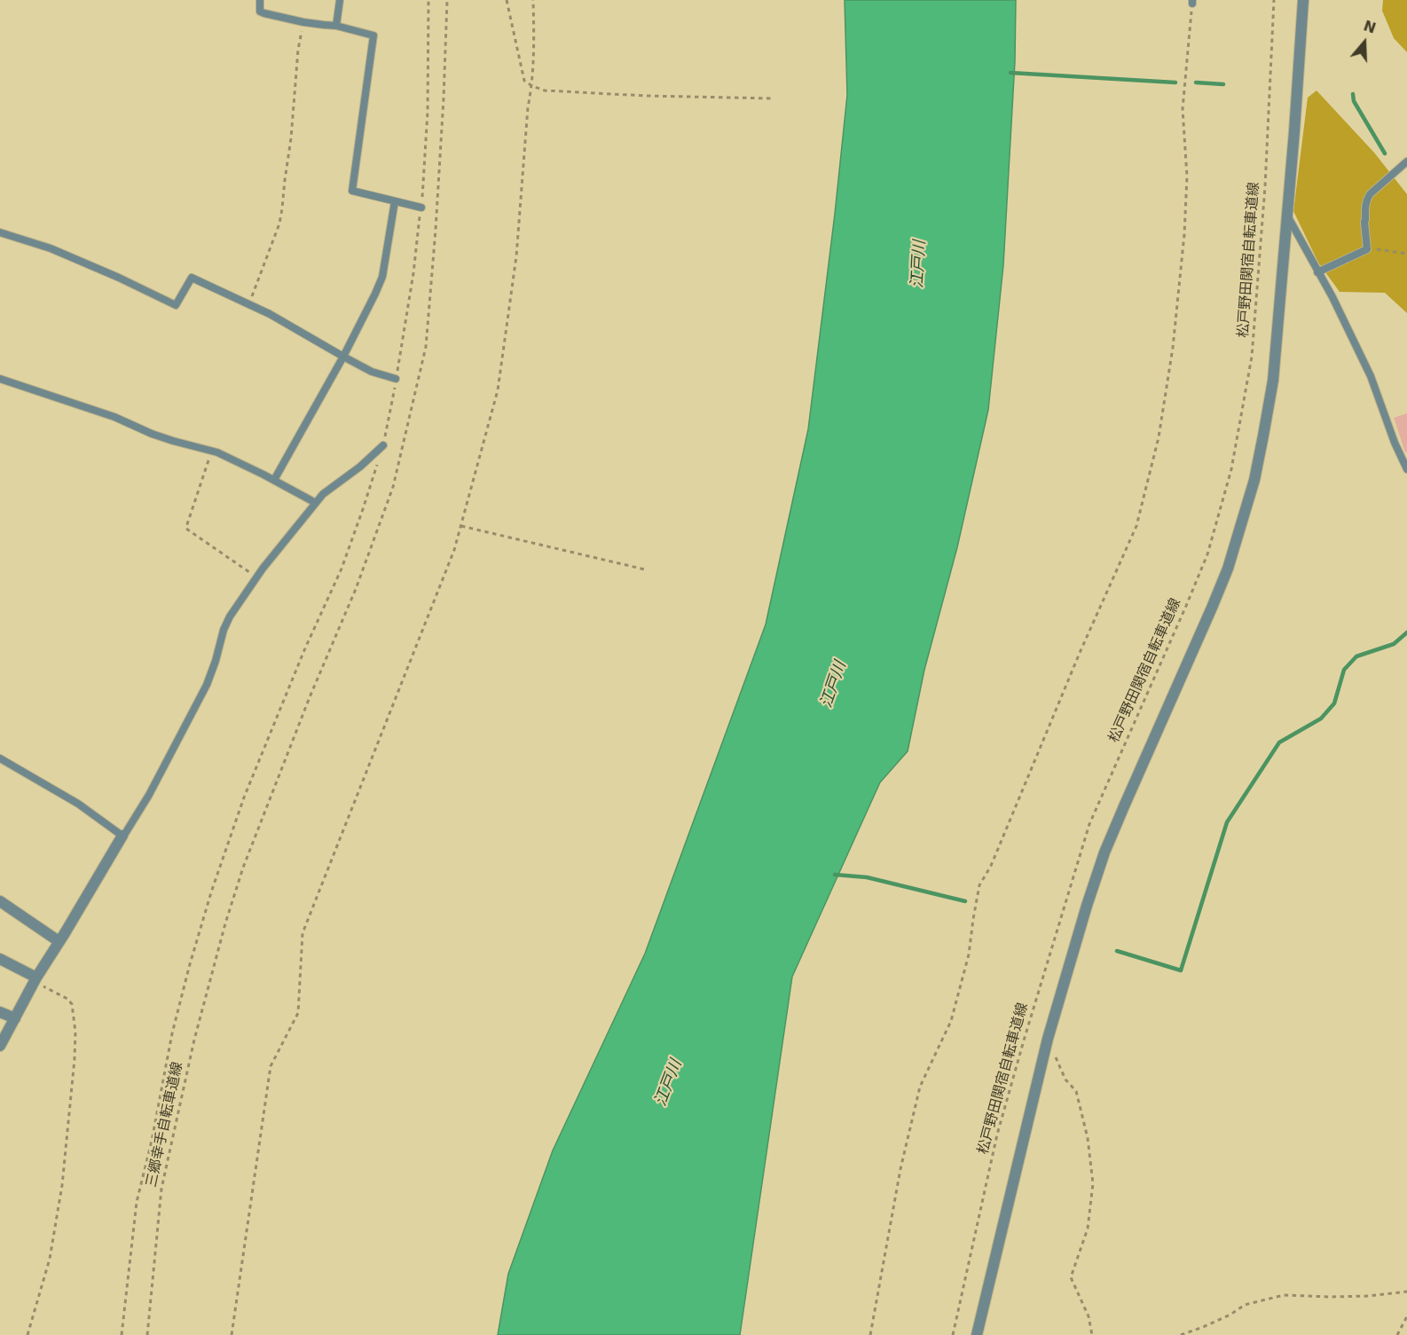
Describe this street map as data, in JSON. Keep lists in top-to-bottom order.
{
  "streets": {
    "path": ["松戸野田関宿自転車道線", "三郷幸手自転車道線"]
  },
  "water": ["江戸川"],
  "north": "top"
}
